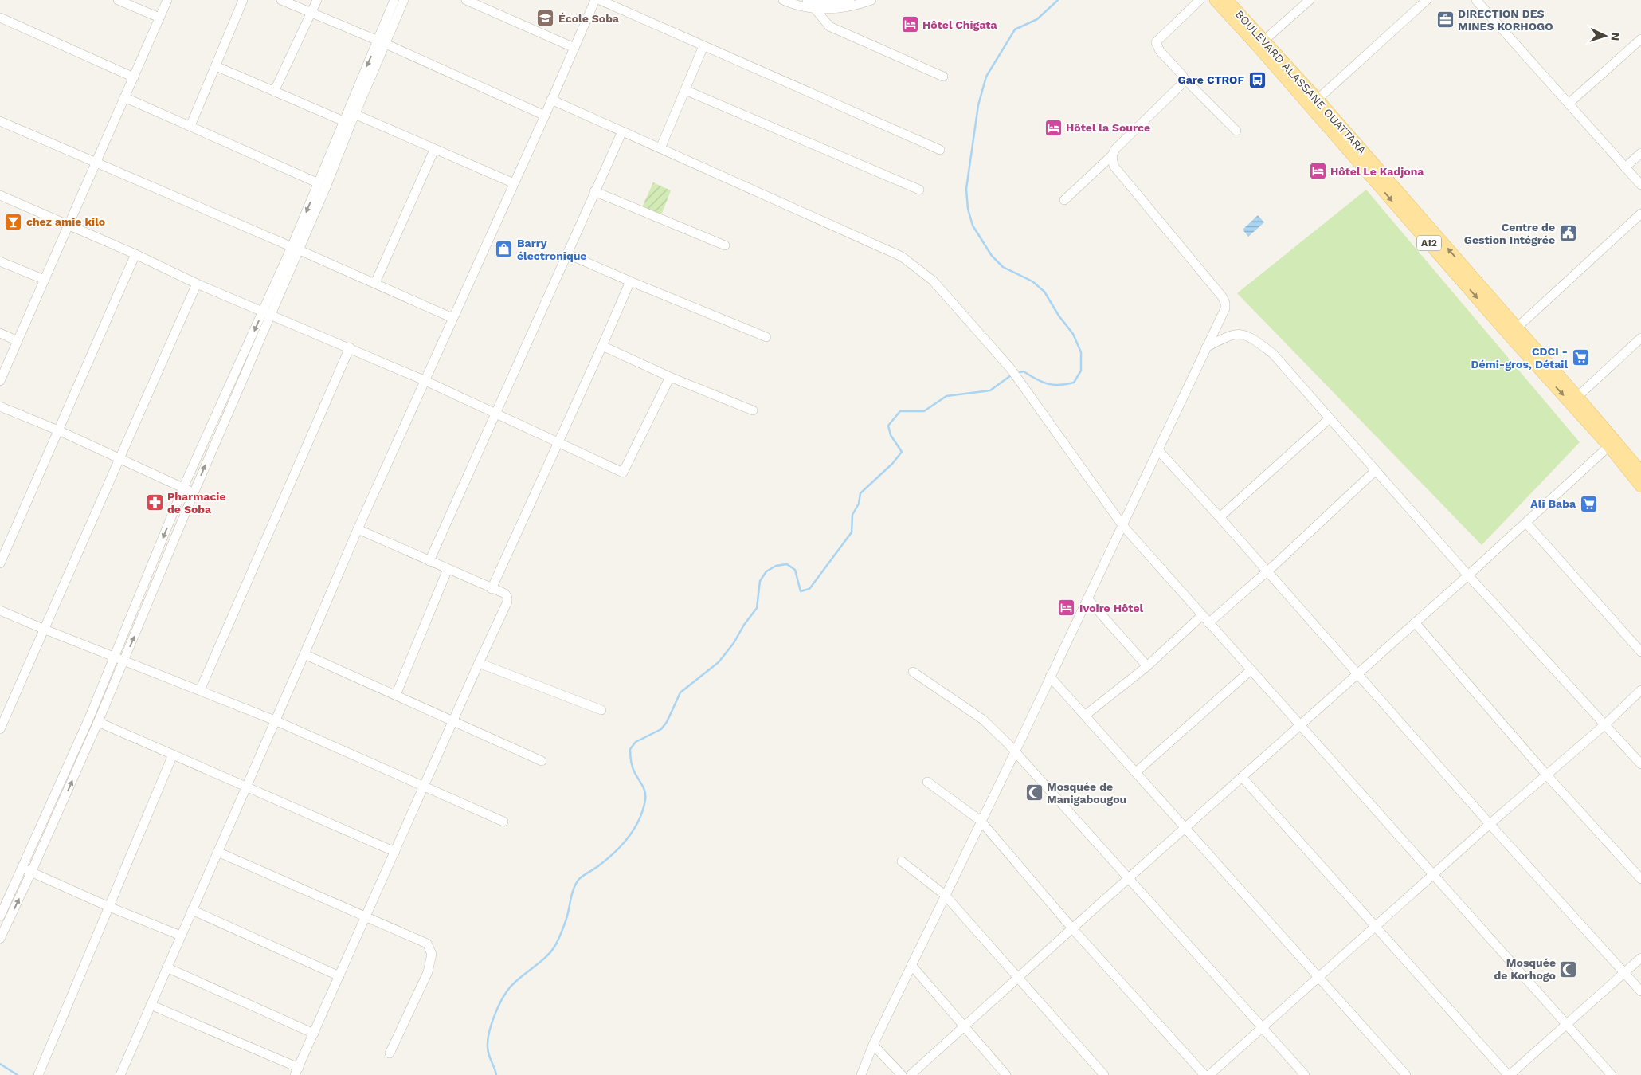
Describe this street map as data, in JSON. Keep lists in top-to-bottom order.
{
  "streets": {
    "main road": ["BOULEVARD ALASSANE OUATTARA", "A12"]
  },
  "places": {
    "school or university": ["École Soba"],
    "office": ["DIRECTION DES MINES KORHOGO"],
    "hotel": [
      "Hôtel Chigata",
      "Hôtel la Source",
      "Hôtel Le Kadjona",
      "Ivoire Hôtel"
    ],
    "bus stop": ["Gare CTROF"],
    "bar": ["chez amie kilo"],
    "public building": ["Centre de Gestion Intégrée"],
    "shop": ["Barry électronique"],
    "supermarket": ["CDCI - Démi-gros, Détail", "Ali Baba"],
    "pharmacy": ["Pharmacie de Soba"],
    "mosque": ["Mosquée de Manigabougou", "Mosquée de Korhogo"]
  },
  "north": "right"
}
